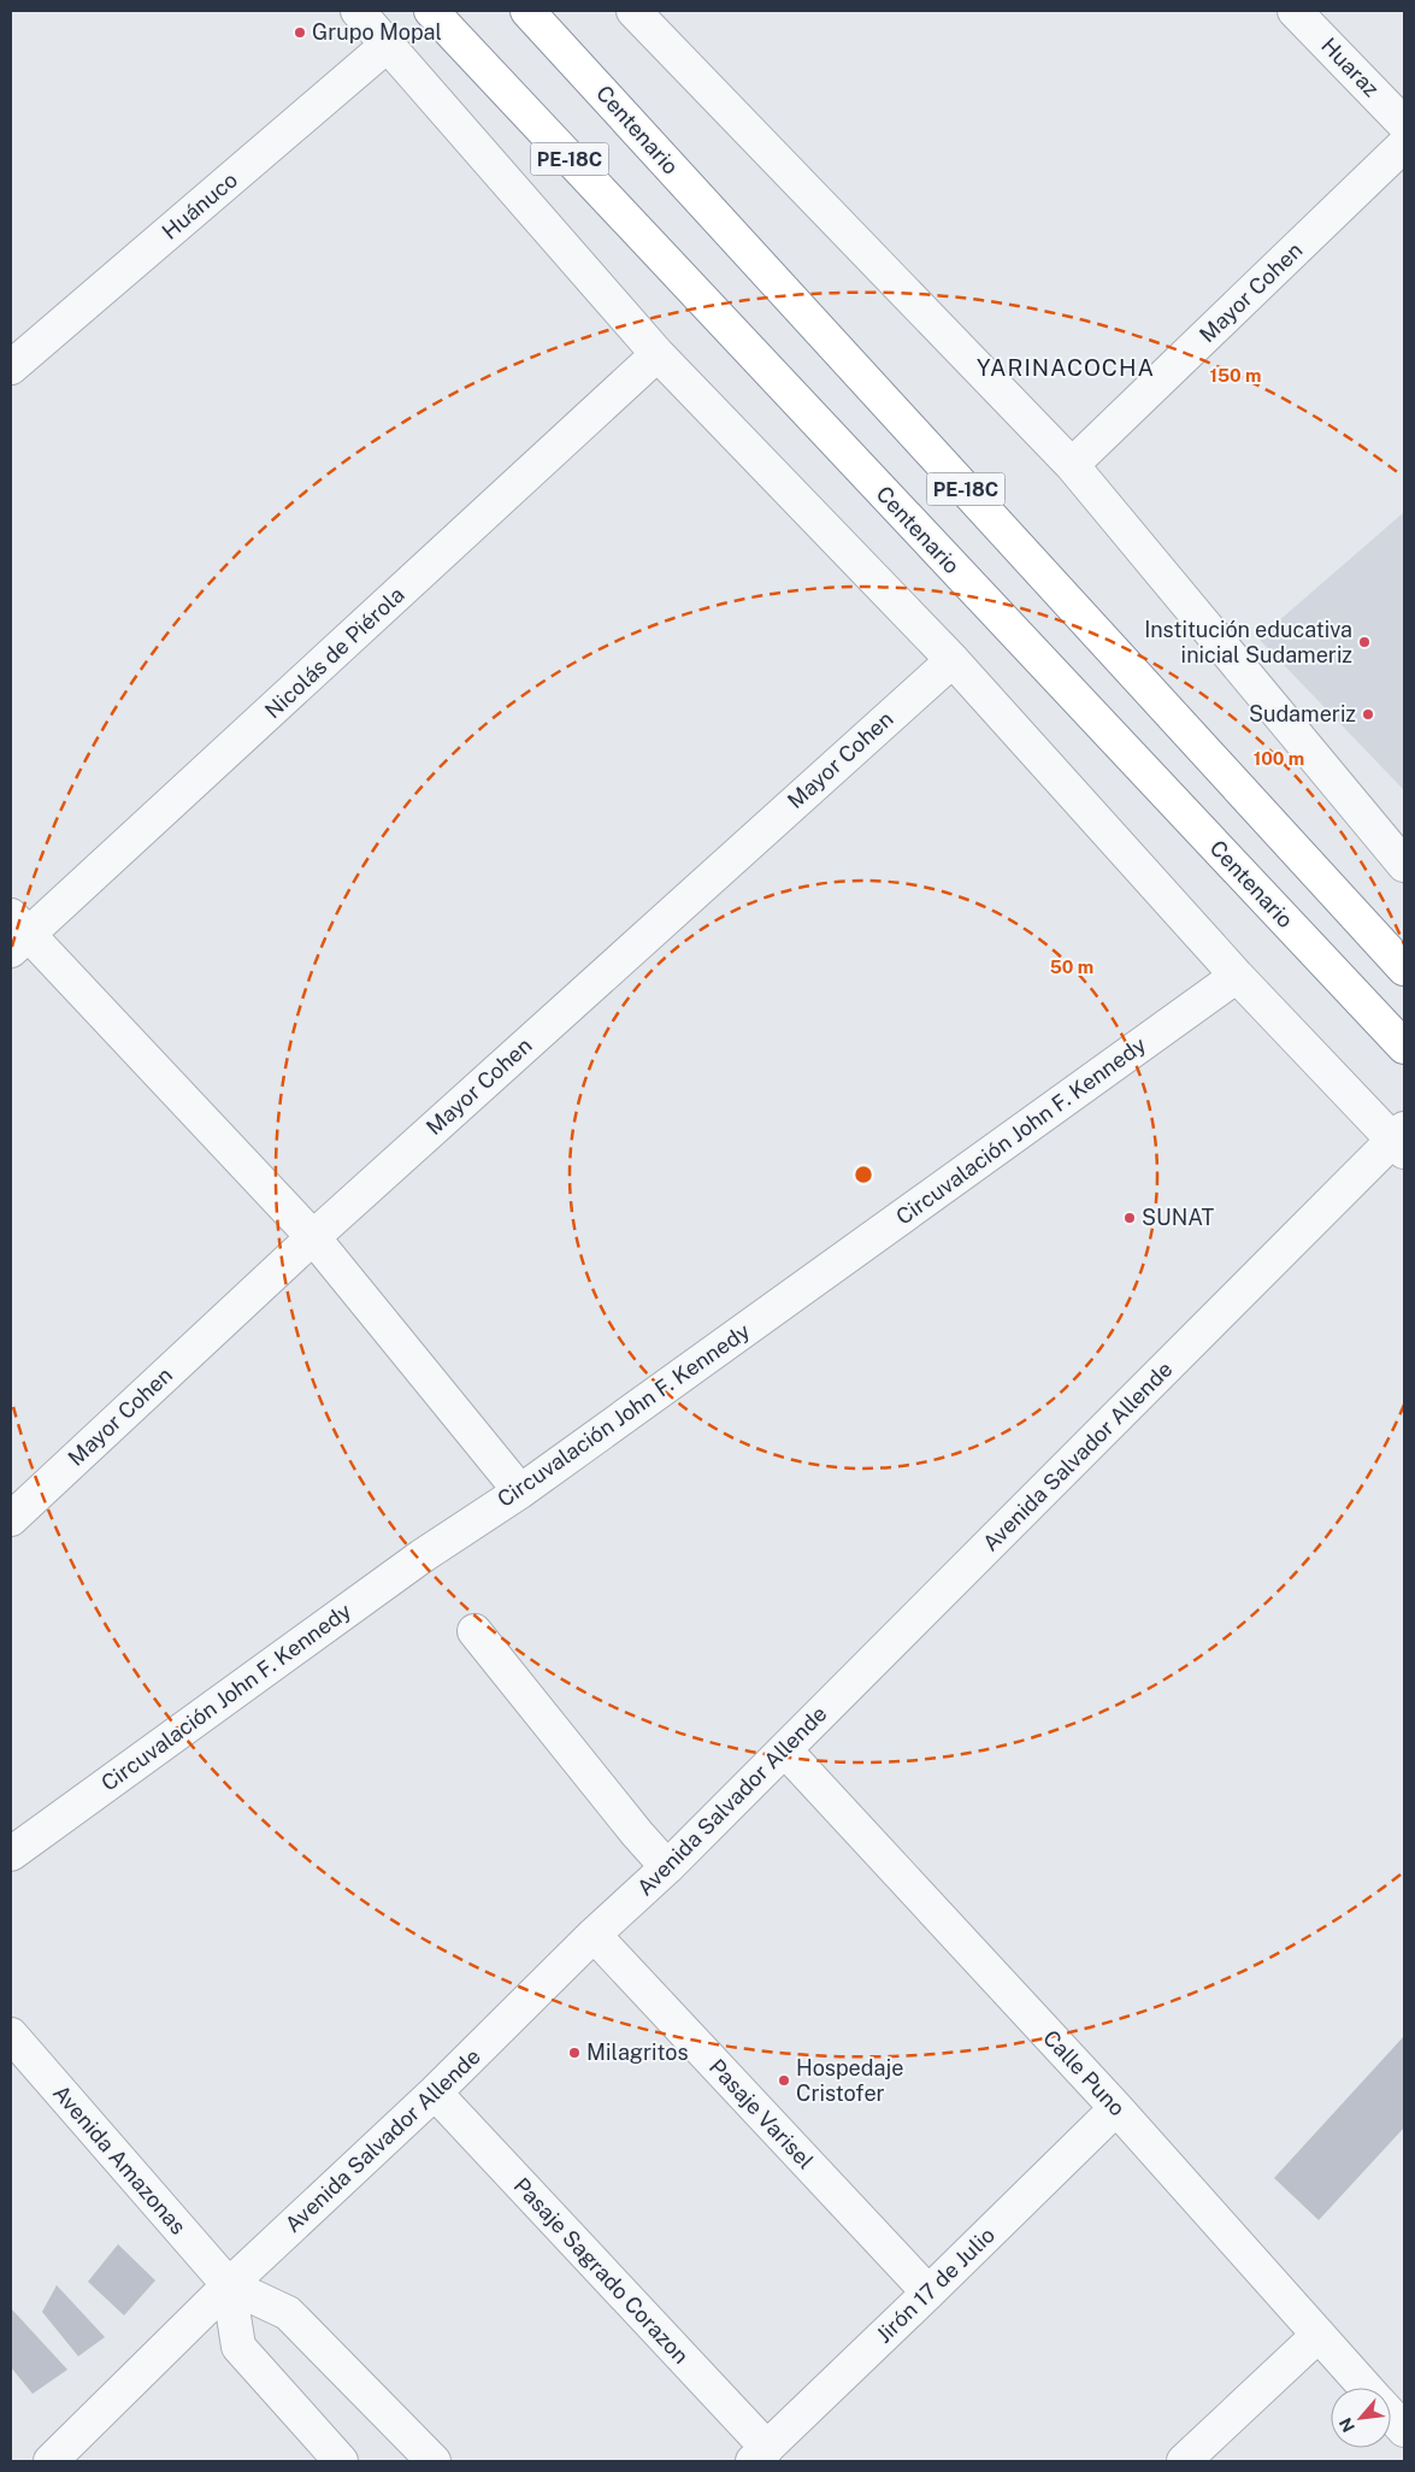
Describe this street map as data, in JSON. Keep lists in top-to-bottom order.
{
  "streets": {
    "highway": ["Centenario", "PE-18C"],
    "street": [
      "Huaraz",
      "Huánuco",
      "Mayor Cohen",
      "Nicolás de Piérola",
      "Circuvalación John F. Kennedy",
      "Avenida Salvador Allende",
      "Calle Puno",
      "Pasaje Varisel",
      "Avenida Amazonas",
      "Pasaje Sagrado Corazon",
      "Jirón 17 de Julio"
    ]
  },
  "crossings": [
    ["Avenida Salvador Allende", "Calle Puno"],
    ["Avenida Salvador Allende", "Pasaje Varisel"],
    ["Avenida Salvador Allende", "Avenida Amazonas"],
    ["Avenida Salvador Allende", "Pasaje Sagrado Corazon"],
    ["Calle Puno", "Jirón 17 de Julio"],
    ["Pasaje Varisel", "Jirón 17 de Julio"],
    ["Pasaje Sagrado Corazon", "Jirón 17 de Julio"]
  ],
  "districts": ["YARINACOCHA"],
  "places": [
    "Grupo Mopal",
    "Institución educativa inicial Sudameriz",
    "Sudameriz",
    "SUNAT",
    "Milagritos",
    "Hospedaje Cristofer"
  ],
  "north": "bottom left",
  "rings": ["150 m", "100 m", "50 m"]
}
